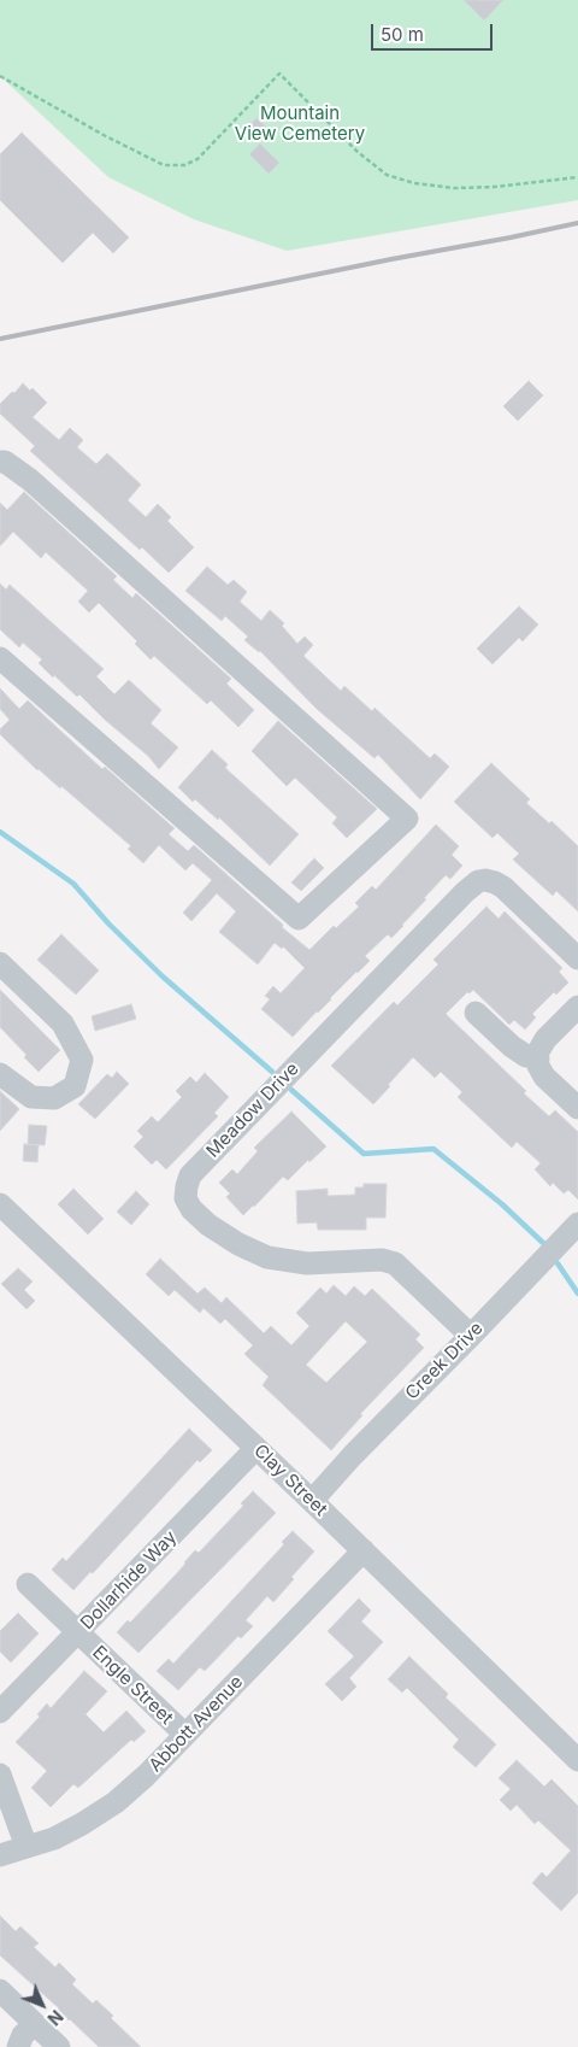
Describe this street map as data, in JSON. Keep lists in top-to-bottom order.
{
  "streets": {
    "street": [
      "Meadow Drive",
      "Creek Drive",
      "Clay Street",
      "Dollarhide Way",
      "Engle Street",
      "Abbott Avenue"
    ]
  },
  "crossings": [
    ["Meadow Drive", "Creek Drive"],
    ["Creek Drive", "Clay Street"],
    ["Clay Street", "Dollarhide Way"],
    ["Clay Street", "Abbott Avenue"],
    ["Dollarhide Way", "Engle Street"],
    ["Engle Street", "Abbott Avenue"]
  ],
  "parks": ["Mountain View Cemetery"],
  "scale_bar": "50 m",
  "north": "bottom right"
}
